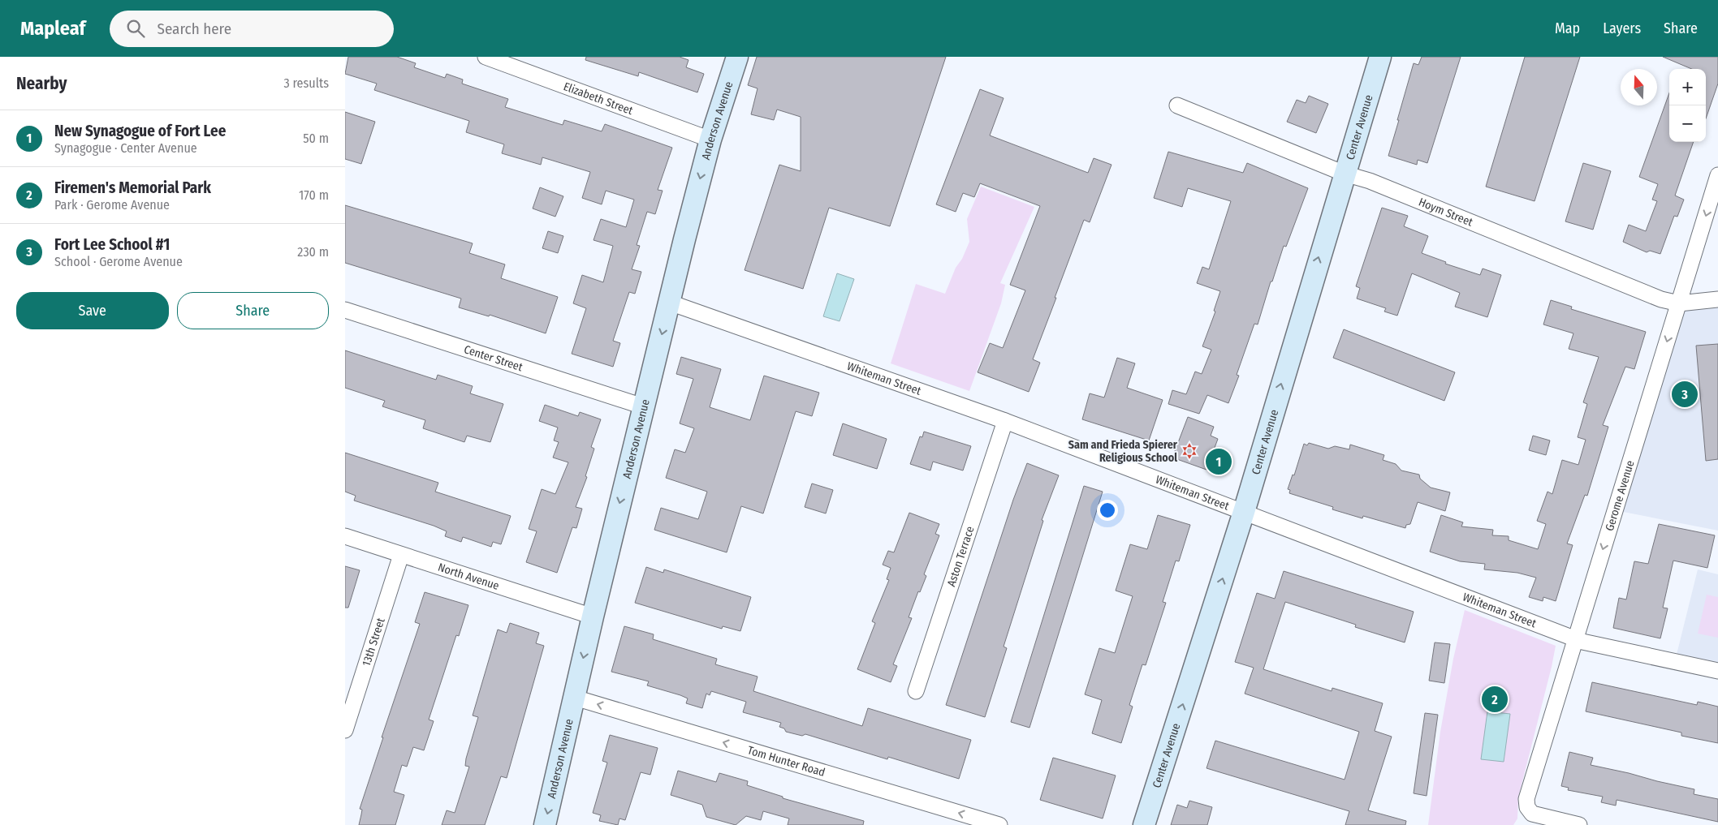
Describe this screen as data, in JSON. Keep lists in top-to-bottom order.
{
  "streets": {
    "main road": ["Anderson Avenue", "Center Avenue"],
    "street": [
      "Elizabeth Street",
      "Hoym Street",
      "Center Street",
      "Whiteman Street",
      "Gerome Avenue",
      "Aston Terrace",
      "North Avenue",
      "13th Street",
      "Tom Hunter Road"
    ]
  },
  "crossings": [
    ["Elizabeth Street", "Anderson Avenue"],
    ["Anderson Avenue", "Center Street"],
    ["Anderson Avenue", "Whiteman Street"],
    ["Anderson Avenue", "North Avenue"],
    ["Anderson Avenue", "Tom Hunter Road"],
    ["Center Avenue", "Hoym Street"],
    ["Center Avenue", "Whiteman Street"],
    ["Hoym Street", "Gerome Avenue"],
    ["Whiteman Street", "Gerome Avenue"],
    ["Whiteman Street", "Aston Terrace"],
    ["North Avenue", "13th Street"]
  ],
  "one_way": [
    "Anderson Avenue",
    "Center Avenue",
    "Gerome Avenue",
    "Tom Hunter Road"
  ],
  "places": {
    "synagogue": ["Sam and Frieda Spierer Religious School"]
  },
  "north": "top",
  "page": {
    "header": "Mapleaf",
    "search": "Search here",
    "nav": ["Map", "Layers", "Share"],
    "heading": ["Nearby", "3 results"],
    "map_buttons": ["+", "−"],
    "list": [
      {
        "mark": "1",
        "name": "New Synagogue of Fort Lee",
        "note": "Synagogue · Center Avenue",
        "value": "50 m"
      },
      {
        "mark": "2",
        "name": "Firemen's Memorial Park",
        "note": "Park · Gerome Avenue",
        "value": "170 m"
      },
      {
        "mark": "3",
        "name": "Fort Lee School #1",
        "note": "School · Gerome Avenue",
        "value": "230 m"
      }
    ],
    "buttons": ["Save", "Share"],
    "pins": ["3", "1", "2"]
  }
}
